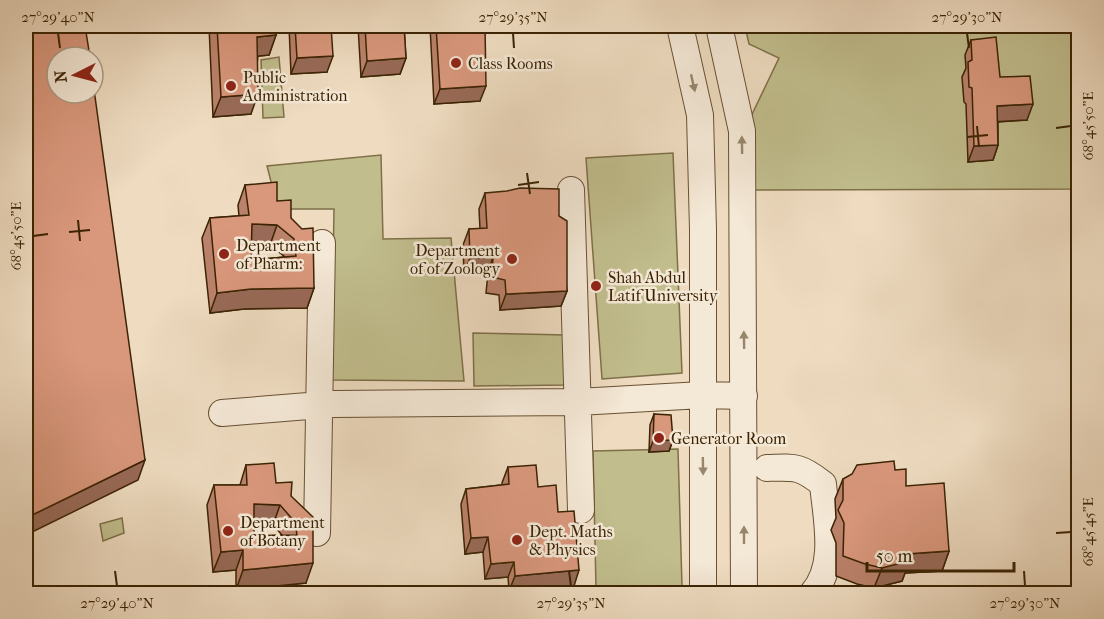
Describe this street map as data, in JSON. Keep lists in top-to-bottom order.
{
  "places": [
    "Class Rooms",
    "Public Administration",
    "Department of Pharm:",
    "Department of of Zoology",
    "Shah Abdul Latif University",
    "Generator Room",
    "Department of Botany",
    "Dept. Maths & Physics"
  ],
  "scale_bar": "50 m",
  "north": "left",
  "coordinates": [
    "27°29'40\"N",
    "27°29'35\"N",
    "27°29'30\"N",
    "68°45'50\"E",
    "68°45'45\"E"
  ]
}
